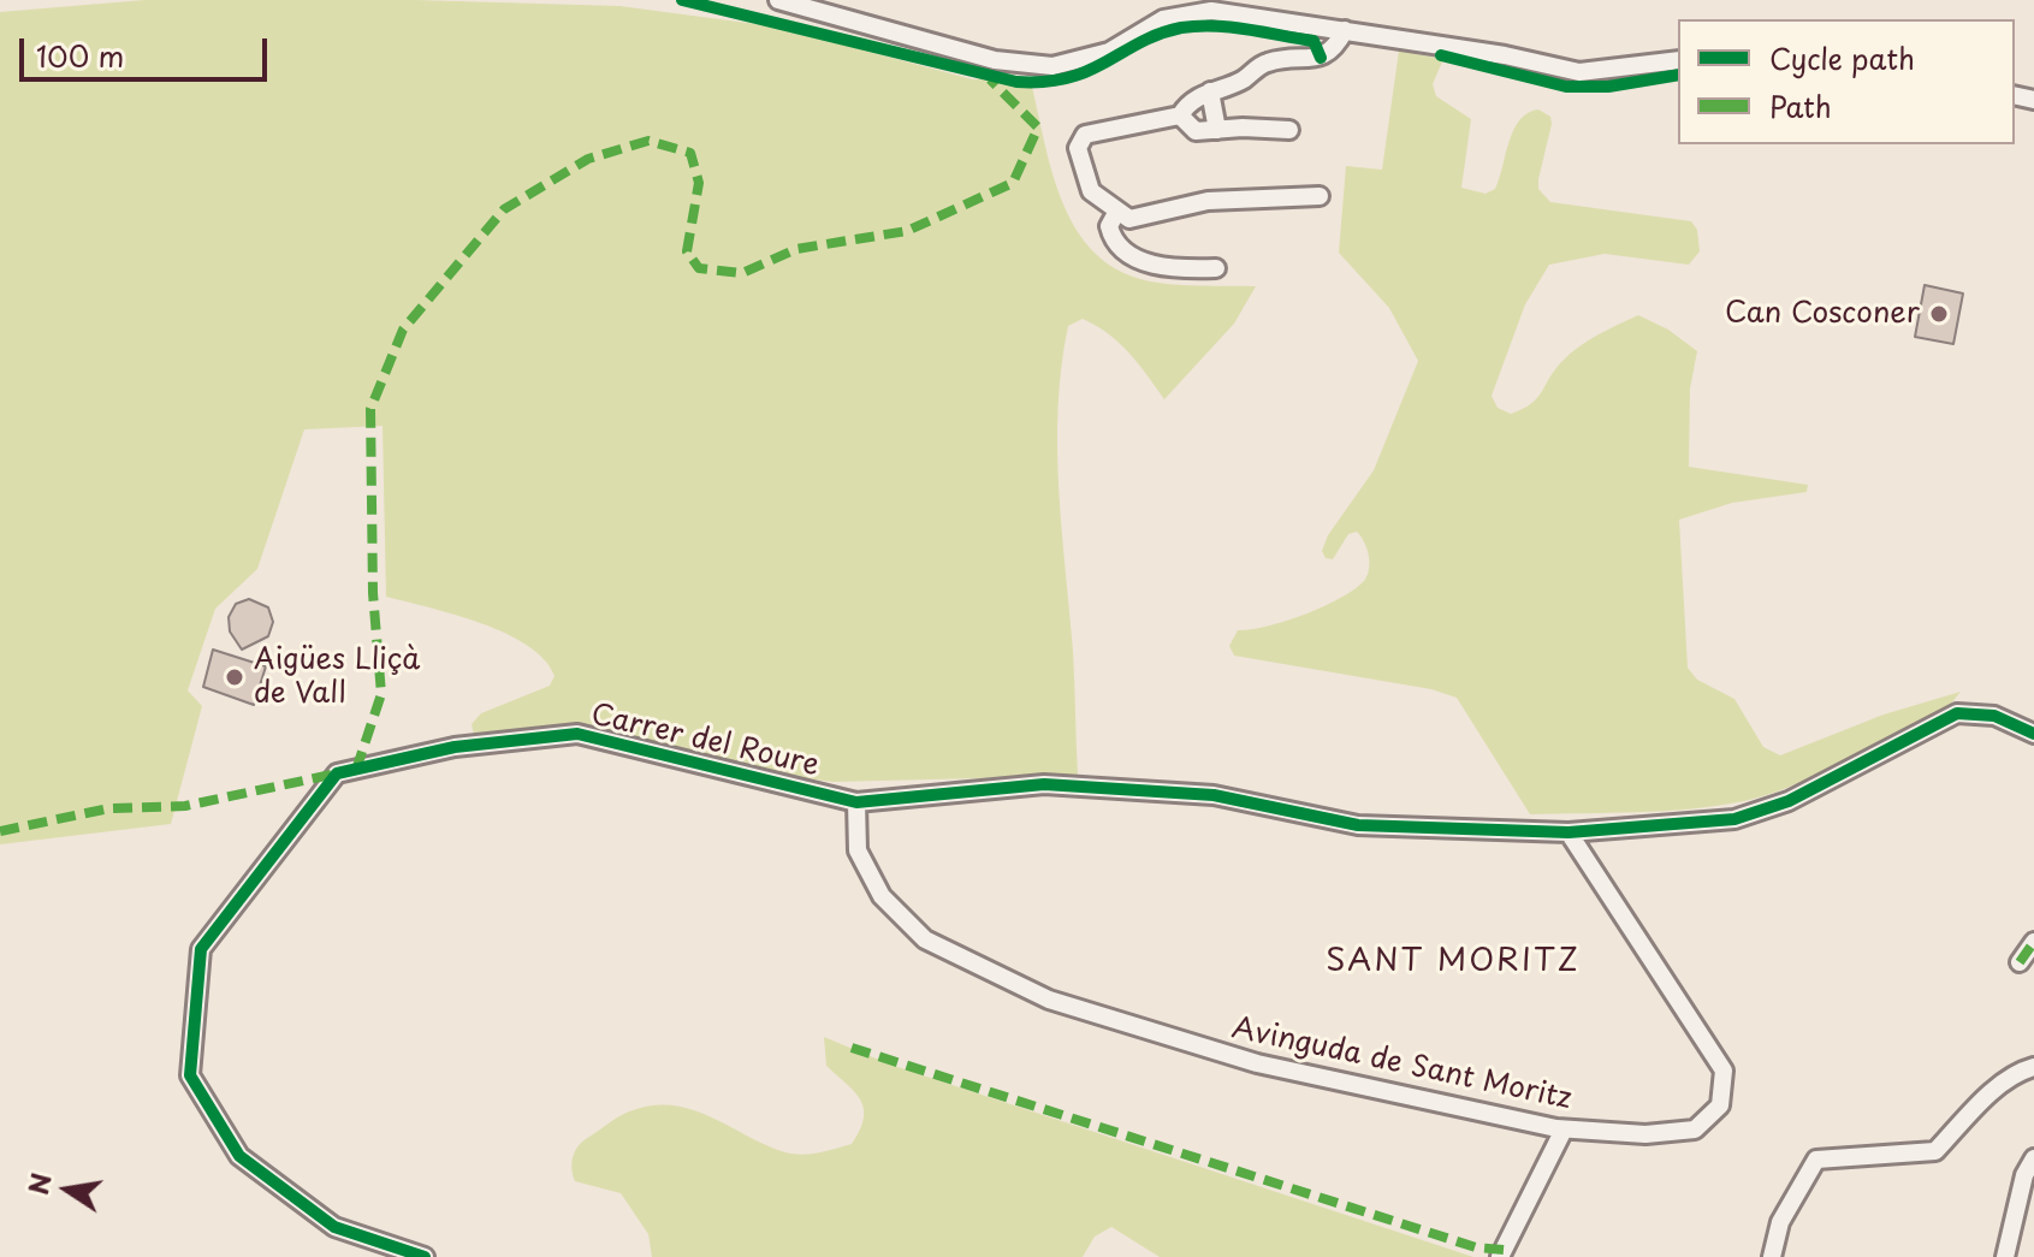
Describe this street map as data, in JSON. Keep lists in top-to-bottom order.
{
  "streets": {
    "street": ["Carrer del Roure", "Avinguda de Sant Moritz"]
  },
  "crossings": [
    ["Carrer del Roure", "Avinguda de Sant Moritz"]
  ],
  "districts": ["SANT MORITZ"],
  "places": ["Can Cosconer", "Aigües Lliçà de Vall"],
  "legend": ["Cycle path", "Path"],
  "scale_bar": "100 m",
  "north": "left"
}
